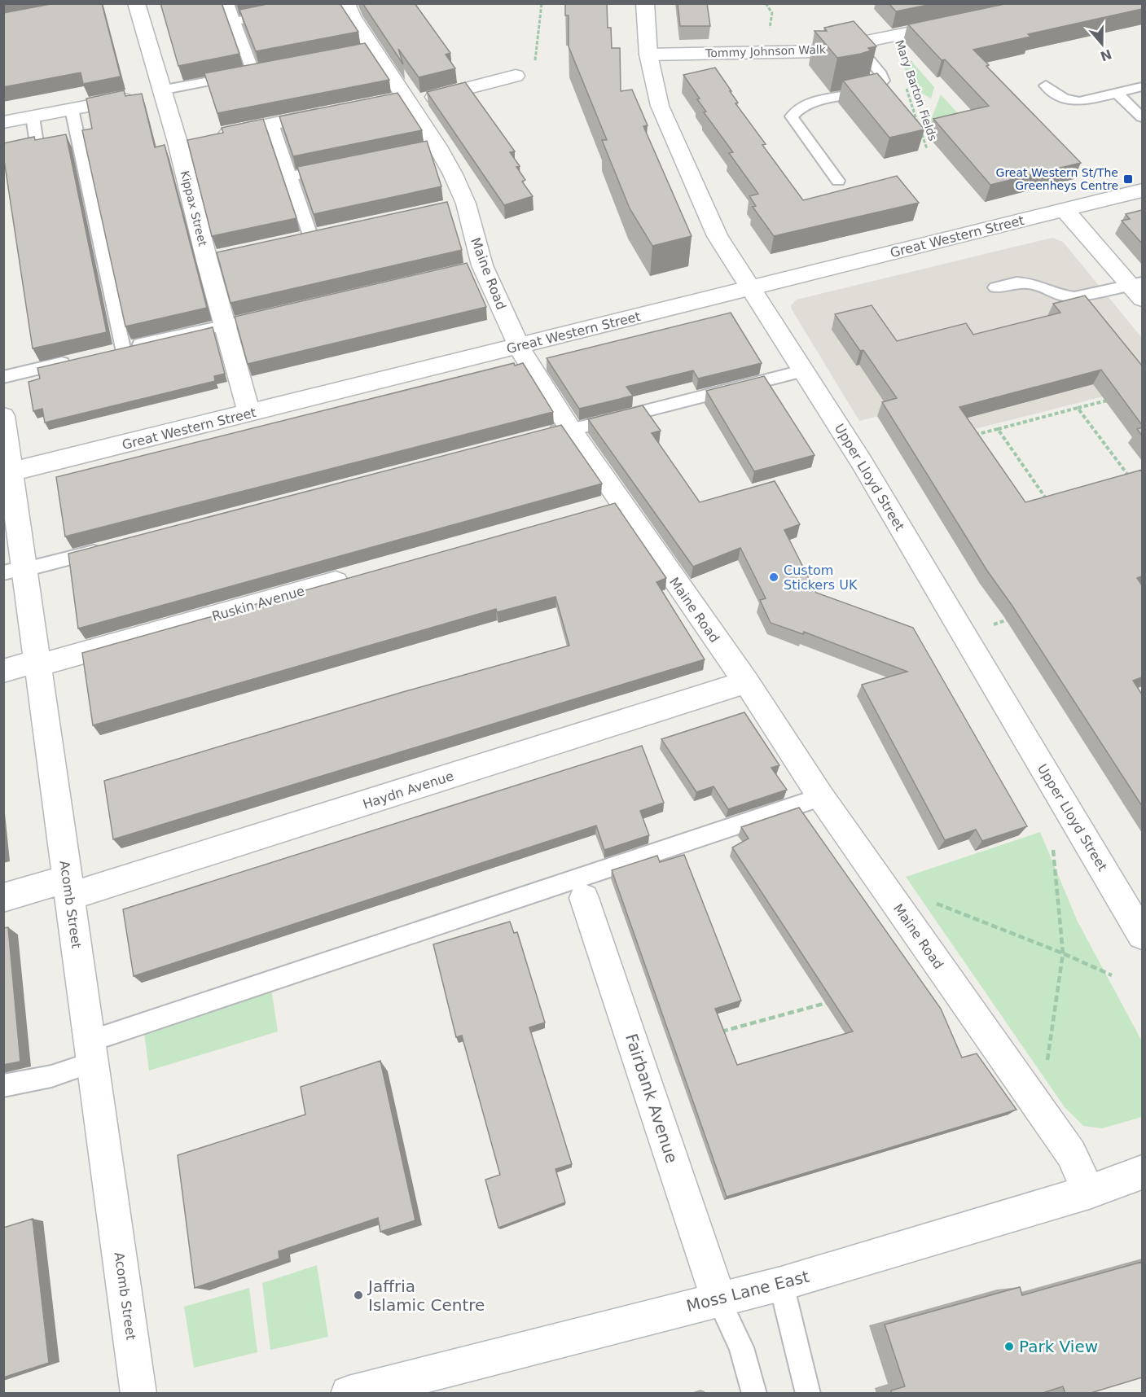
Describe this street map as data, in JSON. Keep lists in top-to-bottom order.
{
  "streets": {
    "street": [
      "Tommy Johnson Walk",
      "Kippax Street",
      "Great Western Street",
      "Maine Road",
      "Upper Lloyd Street",
      "Ruskin Avenue",
      "Haydn Avenue",
      "Acomb Street",
      "Fairbank Avenue",
      "Moss Lane East"
    ],
    "path": ["Mary Barton Fields"]
  },
  "crossings": [
    ["Tommy Johnson Walk", "Upper Lloyd Street"],
    ["Kippax Street", "Great Western Street"],
    ["Great Western Street", "Maine Road"],
    ["Great Western Street", "Upper Lloyd Street"],
    ["Great Western Street", "Acomb Street"],
    ["Maine Road", "Haydn Avenue"],
    ["Maine Road", "Moss Lane East"],
    ["Ruskin Avenue", "Acomb Street"],
    ["Haydn Avenue", "Acomb Street"],
    ["Fairbank Avenue", "Moss Lane East"]
  ],
  "places": {
    "transit": ["Great Western St/The Greenheys Centre"],
    "other": ["Custom Stickers UK", "Jaffria Islamic Centre", "Park View"]
  },
  "north": "bottom"
}
